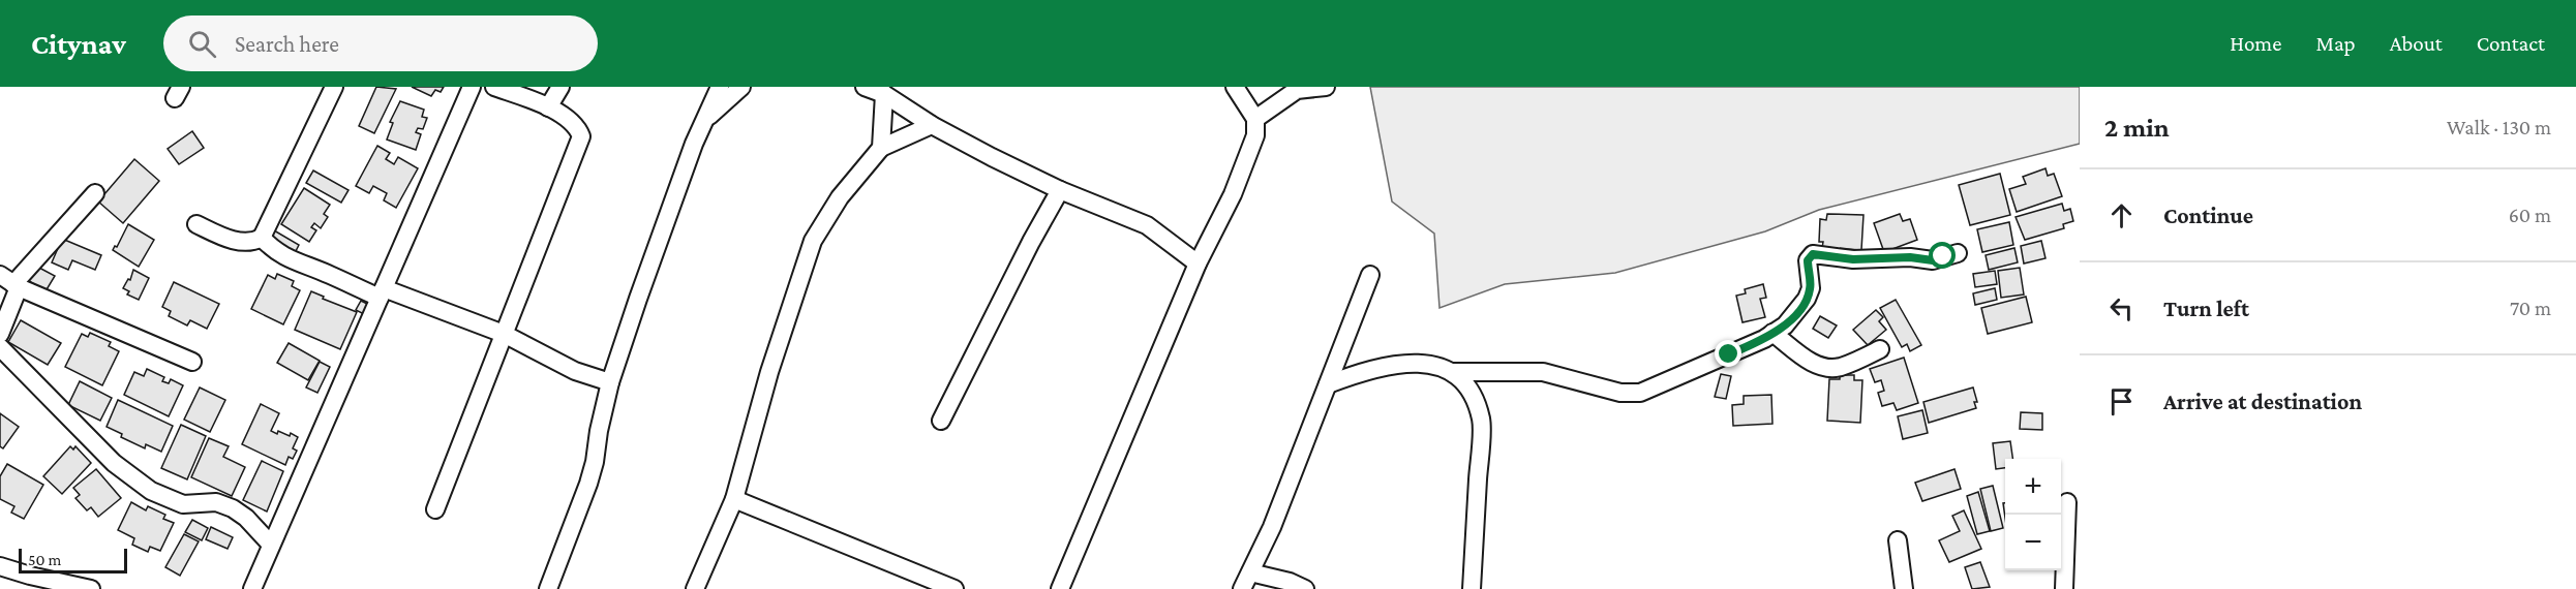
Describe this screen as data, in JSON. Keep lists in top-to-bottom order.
{
  "scale_bar": "50 m",
  "page": {
    "header": "Citynav",
    "search": "Search here",
    "nav": [
      "Home",
      "Map",
      "About",
      "Contact"
    ],
    "heading": ["2 min", "Walk · 130 m"],
    "list": [
      ["Continue", "60 m"],
      ["Turn left", "70 m"],
      "Arrive at destination"
    ],
    "map_buttons": ["+", "−"],
    "scale": "50 m"
  }
}
